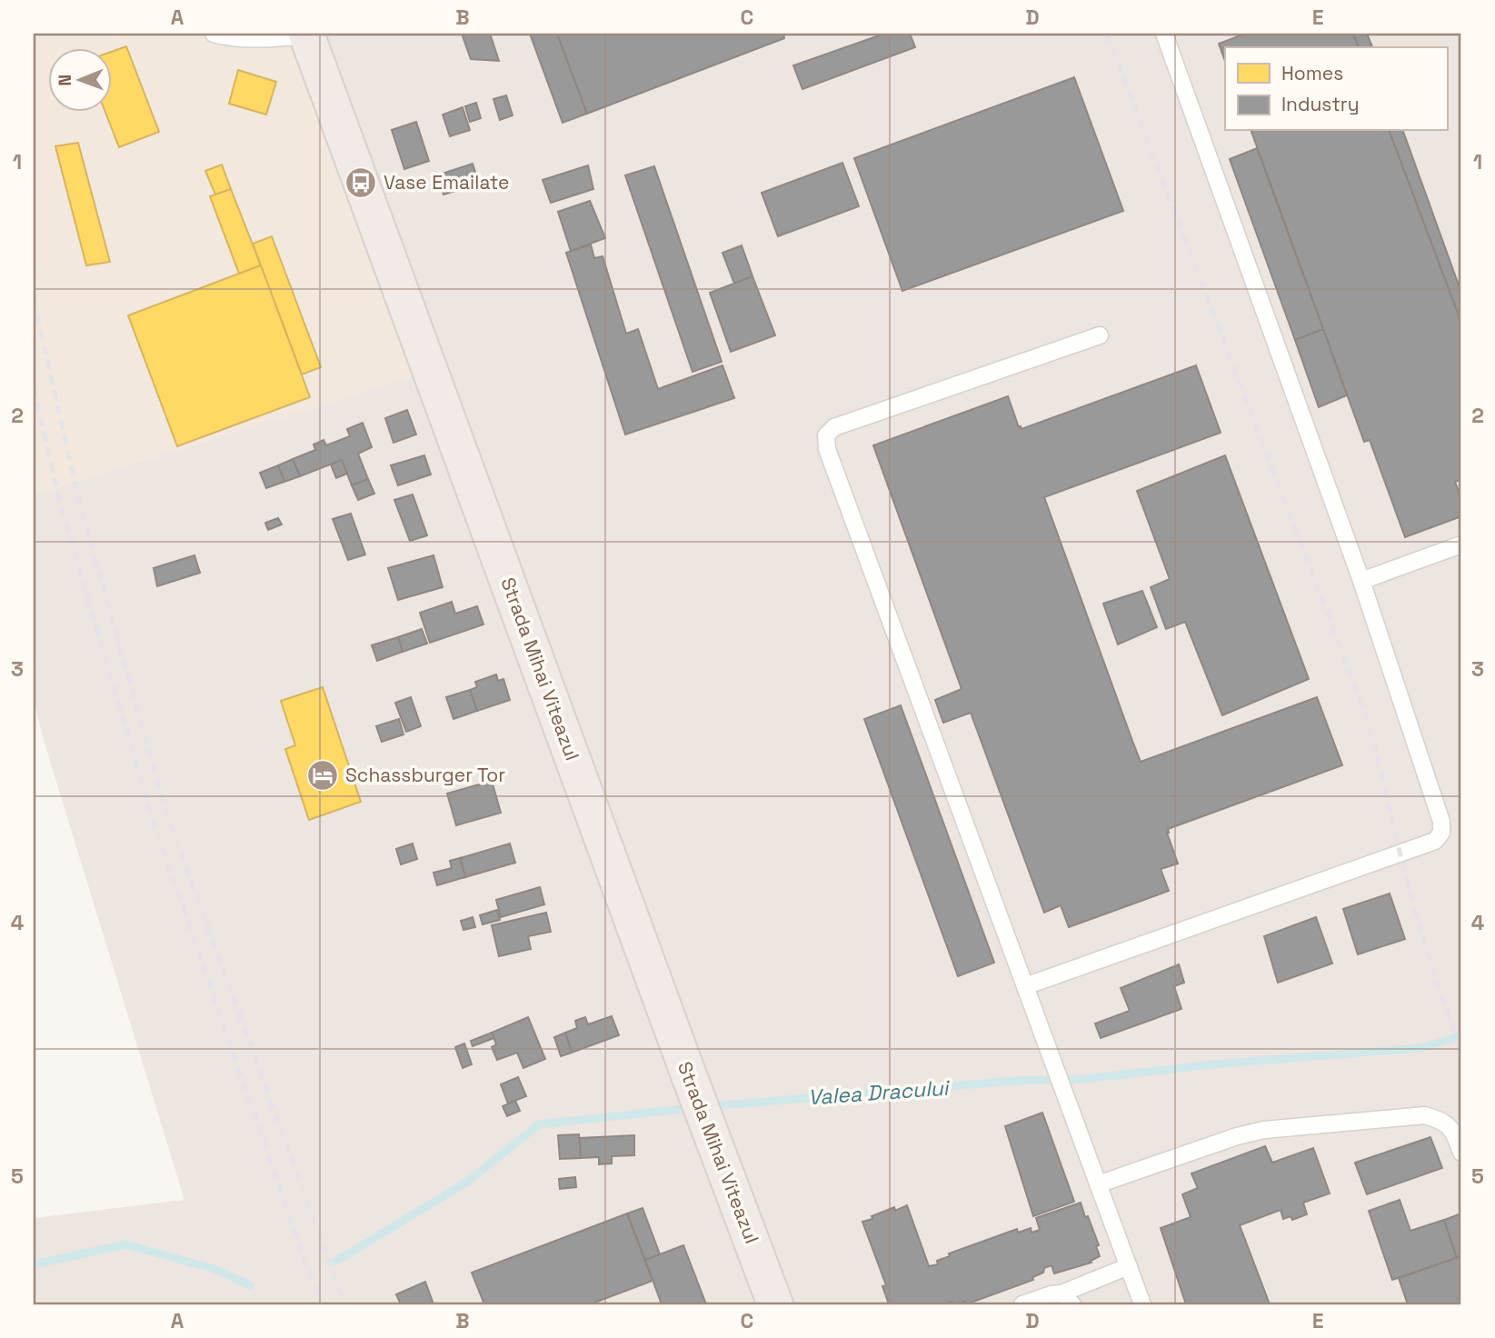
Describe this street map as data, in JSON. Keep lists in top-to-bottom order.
{
  "streets": {
    "highway": ["Strada Mihai Viteazul"]
  },
  "water": ["Valea Dracului"],
  "places": {
    "bus stop": ["Vase Emailate"],
    "hotel": ["Schassburger Tor"]
  },
  "legend": ["Homes", "Industry"],
  "north": "left",
  "grid": {
    "columns": [
      "A",
      "B",
      "C",
      "D",
      "E"
    ],
    "rows": [
      "1",
      "2",
      "3",
      "4",
      "5"
    ]
  }
}
